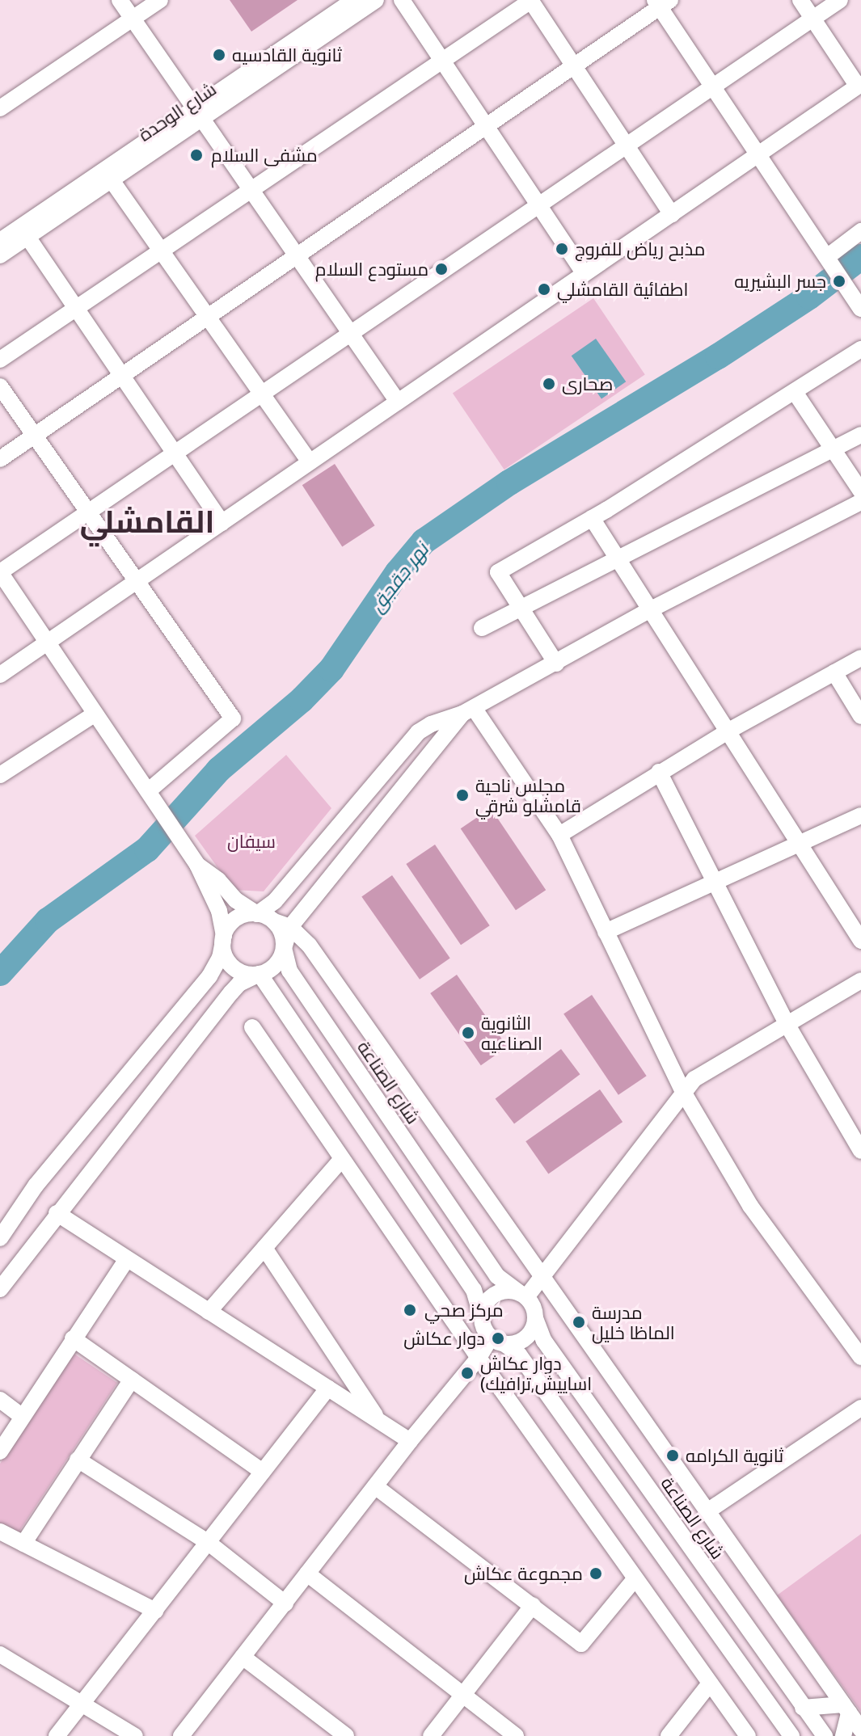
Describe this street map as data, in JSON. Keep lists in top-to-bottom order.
{
  "streets": {
    "street": ["شارع الوحدة", "شارع الصناعة"]
  },
  "districts": ["القامشلي"],
  "water": ["نهر جقجق"],
  "parks": ["سيفان"],
  "places": [
    "ثانوية القادسيه",
    "مشفى السلام",
    "مذبح رياض للفروج",
    "مستودع السلام",
    "جسر البشيريه",
    "اطفائية القامشلي",
    "صحارى",
    "مجلس ناحية قامشلو شرقي",
    "الثانوية الصناعيه",
    "مركز صحي",
    "مدرسة الماظا خليل",
    "دوار عكاش",
    "دوار عكاش (اساييش٫ترافيك",
    "ثانوية الكرامه",
    "مجموعة عكاش"
  ]
}
